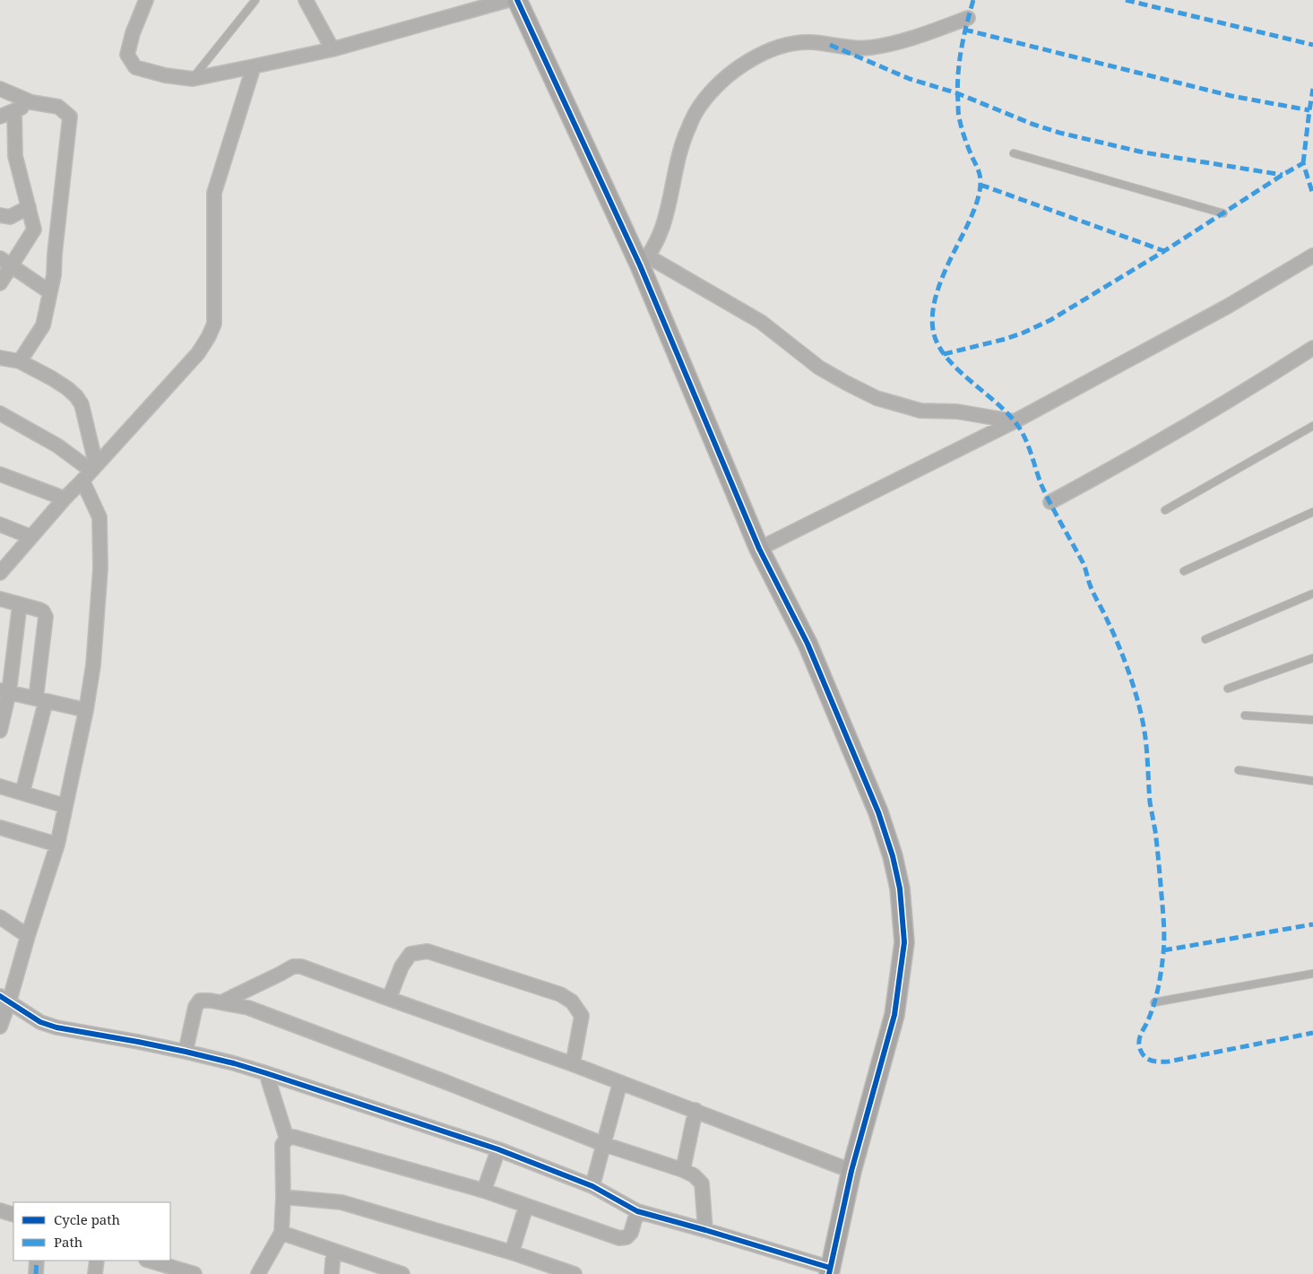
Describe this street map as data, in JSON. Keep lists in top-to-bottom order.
{
  "legend": ["Cycle path", "Path"]
}
